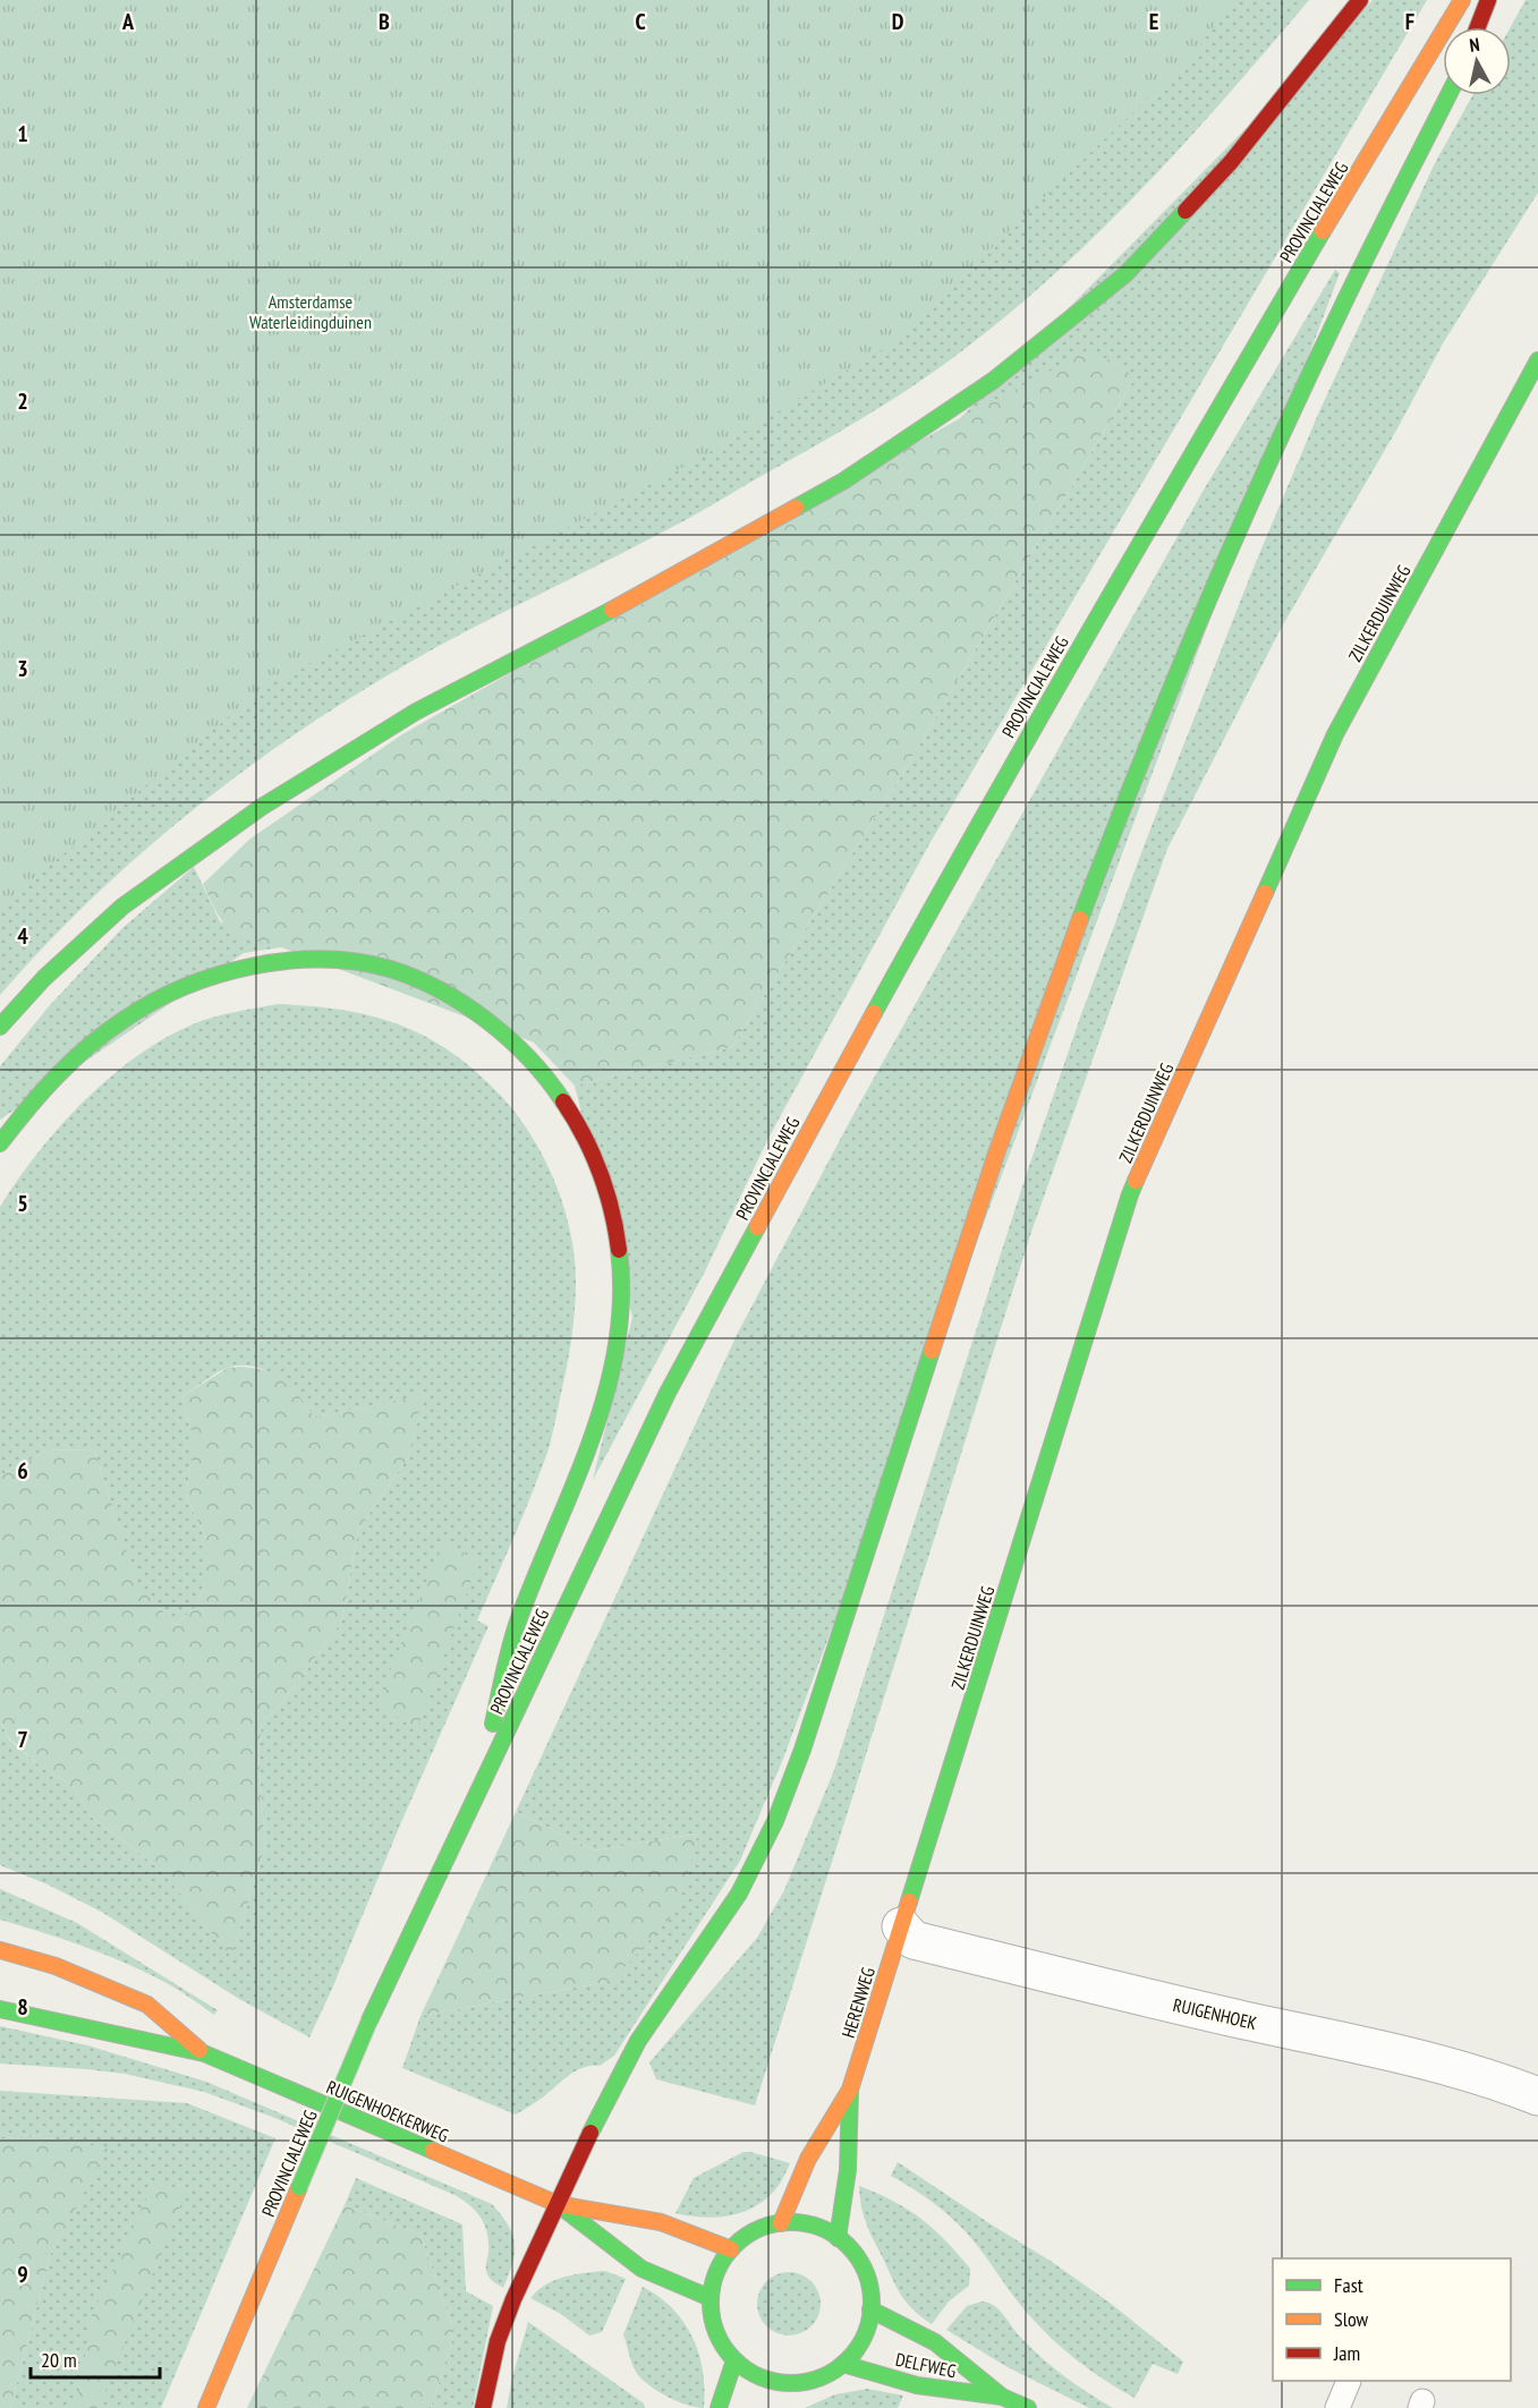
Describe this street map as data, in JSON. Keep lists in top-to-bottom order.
{
  "streets": {
    "main road": [
      "PROVINCIALEWEG",
      "ZILKERDUINWEG",
      "HERENWEG",
      "RUIGENHOEKERWEG",
      "DELFWEG"
    ],
    "street": ["RUIGENHOEK"]
  },
  "crossings": [
    ["ZILKERDUINWEG", "HERENWEG"],
    ["ZILKERDUINWEG", "RUIGENHOEK"],
    ["HERENWEG", "RUIGENHOEK"],
    ["HERENWEG", "RUIGENHOEKERWEG"],
    ["HERENWEG", "DELFWEG"],
    ["RUIGENHOEKERWEG", "DELFWEG"]
  ],
  "parks": ["Amsterdamse Waterleidingduinen"],
  "legend": ["Fast", "Slow", "Jam"],
  "scale_bar": "20 m",
  "north": "top",
  "grid": {
    "columns": [
      "A",
      "B",
      "C",
      "D",
      "E",
      "F"
    ],
    "rows": [
      "1",
      "2",
      "3",
      "4",
      "5",
      "6",
      "7",
      "8",
      "9"
    ]
  }
}
